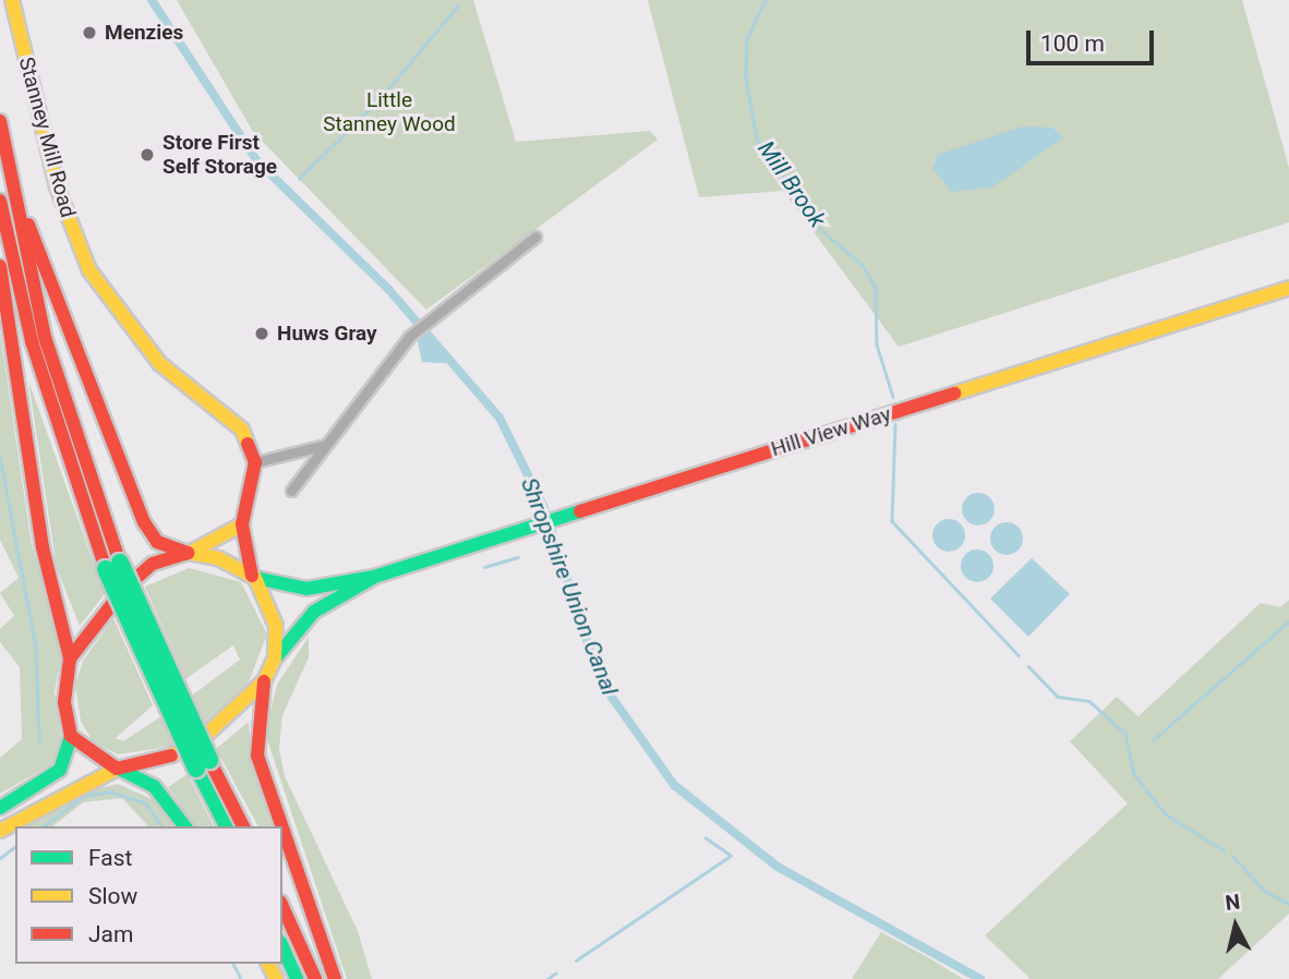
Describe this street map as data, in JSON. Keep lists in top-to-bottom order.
{
  "streets": {
    "main road": ["Stanney Mill Road", "Hill View Way"]
  },
  "water": ["Mill Brook", "Shropshire Union Canal"],
  "parks": ["Little Stanney Wood"],
  "places": ["Menzies", "Store First Self Storage", "Huws Gray"],
  "legend": ["Fast", "Slow", "Jam"],
  "scale_bar": "100 m",
  "north": "top"
}
